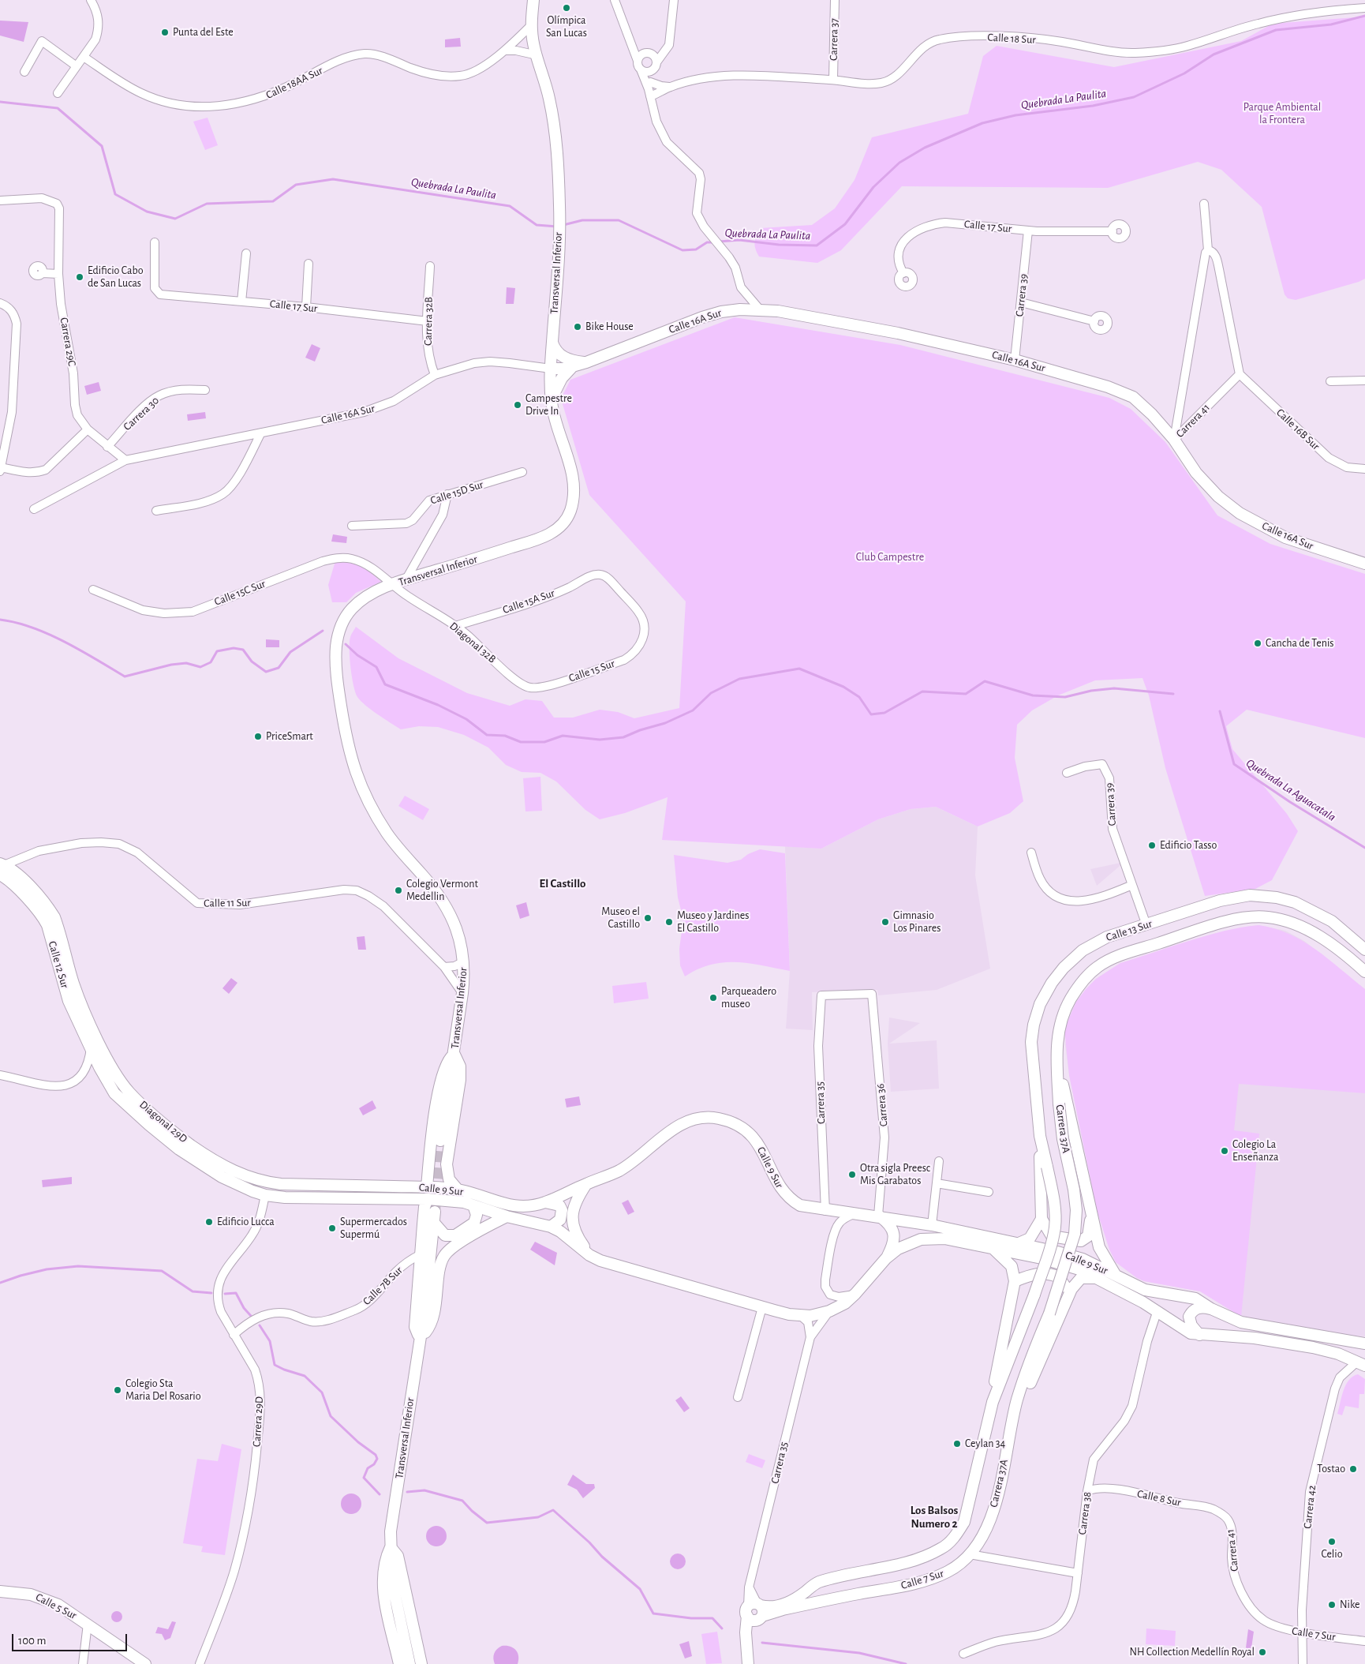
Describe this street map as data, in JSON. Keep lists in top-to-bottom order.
{
  "streets": {
    "main road": [
      "Transversal Inferior",
      "Calle 16A Sur",
      "Calle 13 Sur",
      "Calle 12 Sur",
      "Carrera 35",
      "Diagonal 29D",
      "Carrera 37A",
      "Calle 9 Sur",
      "Calle 7 Sur",
      "Calle 5 Sur"
    ],
    "street": [
      "Calle 18 Sur",
      "Carrera 37",
      "Calle 18AA Sur",
      "Calle 17 Sur",
      "Carrera 39",
      "Carrera 32B",
      "Carrera 29C",
      "Carrera 30",
      "Carrera 41",
      "Calle 16B Sur",
      "Calle 15D Sur",
      "Calle 15C Sur",
      "Calle 15A Sur",
      "Diagonal 32B",
      "Calle 15 Sur",
      "Calle 11 Sur",
      "Carrera 36",
      "Calle 7B Sur",
      "Carrera 29D",
      "Calle 8 Sur",
      "Carrera 42",
      "Carrera 38"
    ]
  },
  "crossings": [
    ["Calle 18 Sur", "Carrera 37"],
    ["Calle 18AA Sur", "Transversal Inferior"],
    ["Calle 17 Sur", "Carrera 39"],
    ["Calle 17 Sur", "Carrera 32B"],
    ["Transversal Inferior", "Calle 16A Sur"],
    ["Transversal Inferior", "Calle 15C Sur"],
    ["Transversal Inferior", "Diagonal 32B"],
    ["Transversal Inferior", "Calle 11 Sur"],
    ["Carrera 39", "Calle 16A Sur"],
    ["Carrera 39", "Calle 13 Sur"],
    ["Carrera 32B", "Calle 16A Sur"],
    ["Calle 16A Sur", "Carrera 29C"],
    ["Calle 16A Sur", "Carrera 41"],
    ["Carrera 29C", "Carrera 30"],
    ["Carrera 41", "Calle 16B Sur"],
    ["Carrera 41", "Calle 8 Sur"],
    ["Carrera 41", "Calle 7 Sur"],
    ["Calle 15C Sur", "Diagonal 32B"],
    ["Calle 15A Sur", "Diagonal 32B"],
    ["Calle 15A Sur", "Calle 15 Sur"],
    ["Diagonal 32B", "Calle 15 Sur"],
    ["Calle 11 Sur", "Calle 12 Sur"],
    ["Calle 13 Sur", "Carrera 37A"],
    ["Calle 12 Sur", "Diagonal 29D"],
    ["Carrera 35", "Carrera 36"],
    ["Carrera 35", "Calle 9 Sur"],
    ["Carrera 35", "Calle 7 Sur"],
    ["Carrera 36", "Calle 9 Sur"],
    ["Diagonal 29D", "Calle 9 Sur"],
    ["Carrera 37A", "Calle 7 Sur"],
    ["Calle 9 Sur", "Carrera 29D"],
    ["Calle 9 Sur", "Carrera 42"],
    ["Calle 9 Sur", "Carrera 38"],
    ["Calle 7B Sur", "Carrera 29D"],
    ["Calle 8 Sur", "Carrera 38"],
    ["Carrera 42", "Calle 7 Sur"]
  ],
  "districts": ["El Castillo", "Los Balsos Numero 2"],
  "water": ["Quebrada La Paulita", "Quebrada La Aguacatala"],
  "parks": ["Parque Ambiental la Frontera", "Club Campestre"],
  "places": [
    "Olímpica San Lucas",
    "Punta del Este",
    "Edificio Cabo de San Lucas",
    "Bike House",
    "Campestre Drive In",
    "Cancha de Tenis",
    "PriceSmart",
    "Edificio Tasso",
    "Colegio Vermont Medellin",
    "Museo el Castillo",
    "Museo y Jardines El Castillo",
    "Gimnasio Los Pinares",
    "Parqueadero museo",
    "Colegio La Enseñanza",
    "Otra sigla Preesc Mis Garabatos",
    "Edificio Lucca",
    "Supermercados Supermú",
    "Colegio Sta Maria Del Rosario",
    "Ceylan 34",
    "Tostao",
    "Celio",
    "Nike",
    "NH Collection Medellín Royal"
  ],
  "scale_bar": "100 m"
}
